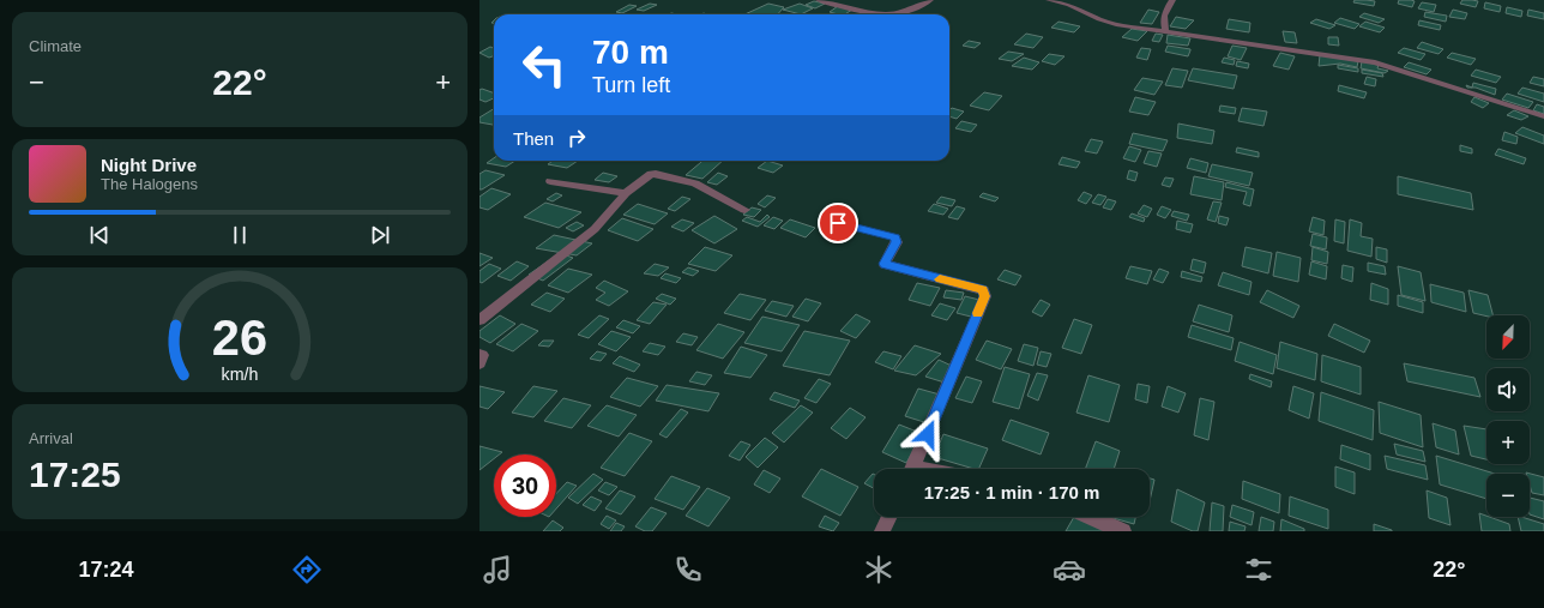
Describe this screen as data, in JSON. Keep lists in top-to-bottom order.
{
  "north": "bottom left",
  "page": {
    "tile": [
      "Climate",
      ["Arrival", "17:25"]
    ],
    "turn": ["70 m", "Turn left"],
    "heat": ["−", "22°", "+"],
    "then": "Then",
    "song": ["Night Drive", "The Halogens"],
    "map_buttons": ["+", "−"],
    "limit": "30",
    "trip": "17:25 · 1 min · 170 m",
    "tabs": ["17:24", "22°"],
    "gauge": ["26", "km/h"]
  }
}
